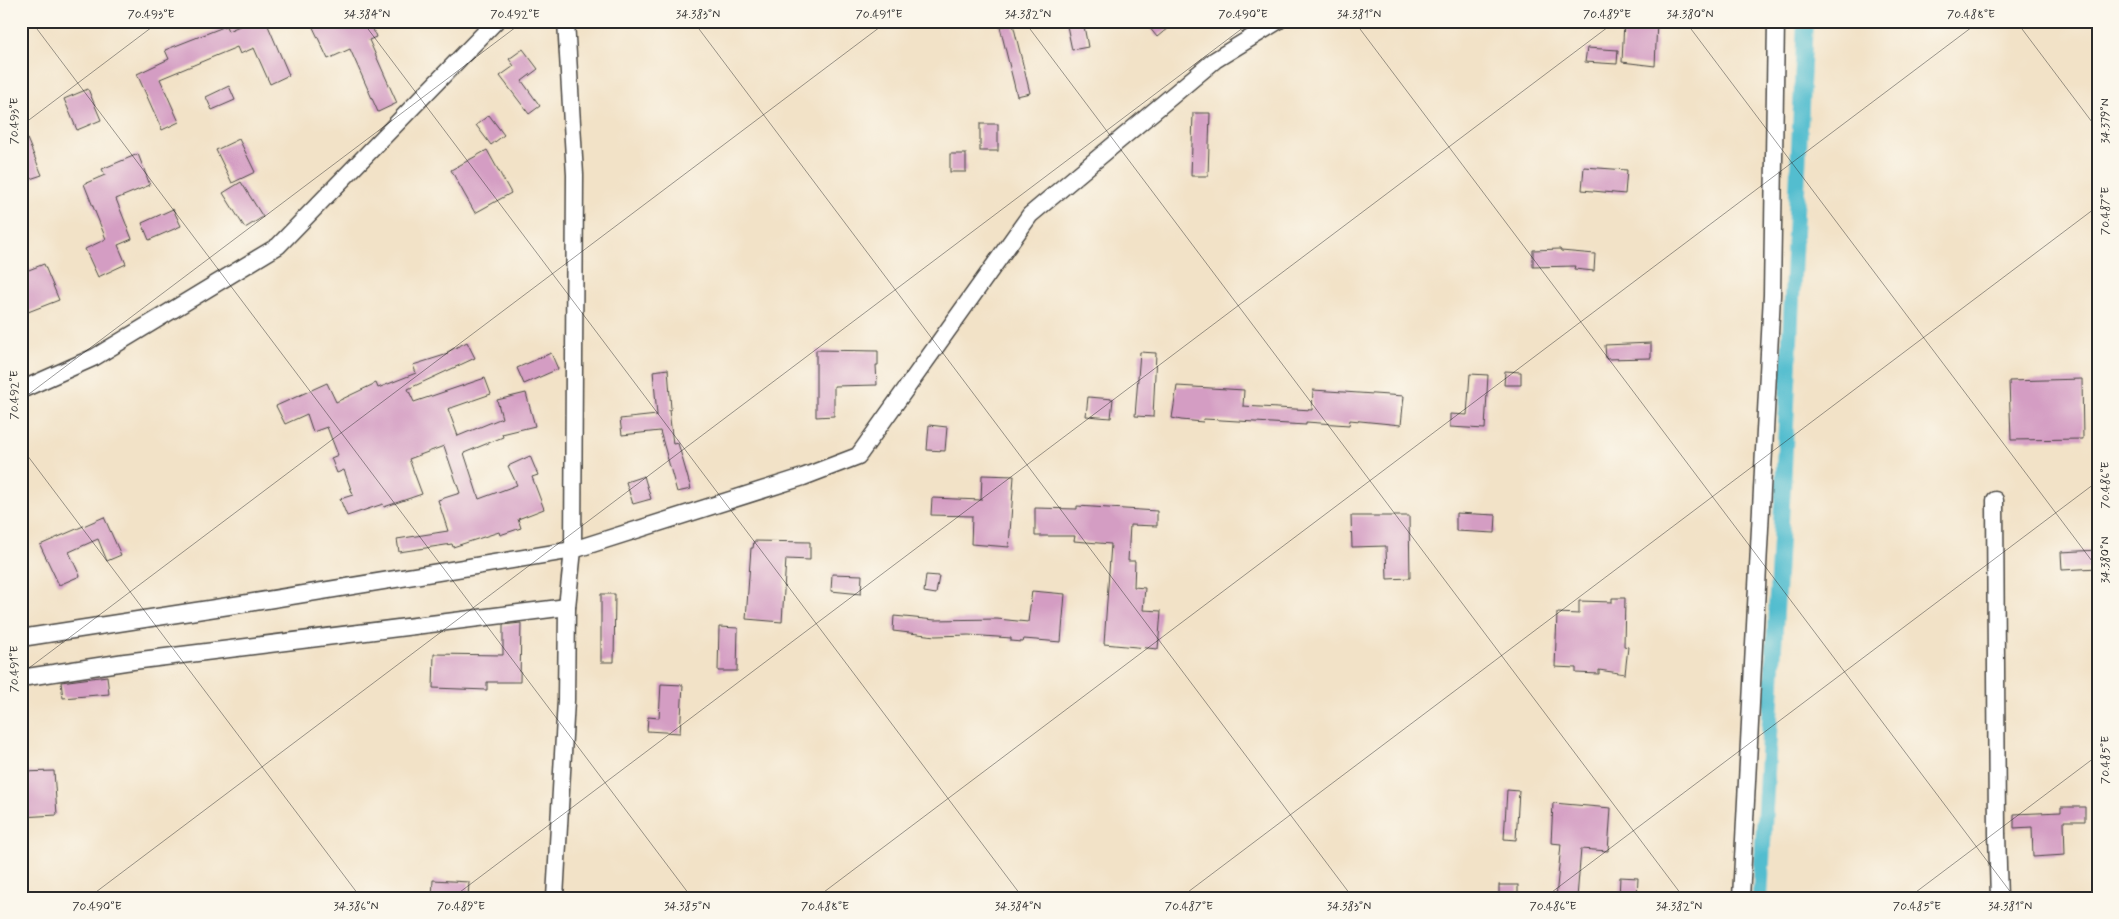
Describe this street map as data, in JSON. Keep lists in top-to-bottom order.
{
  "coordinates": [
    "70.493°E",
    "34.384°N",
    "70.492°E",
    "34.383°N",
    "70.491°E",
    "34.382°N",
    "70.490°E",
    "34.381°N",
    "70.489°E",
    "34.380°N",
    "70.488°E",
    "34.379°N",
    "70.487°E",
    "70.486°E",
    "70.485°E",
    "34.386°N",
    "34.385°N"
  ]
}
